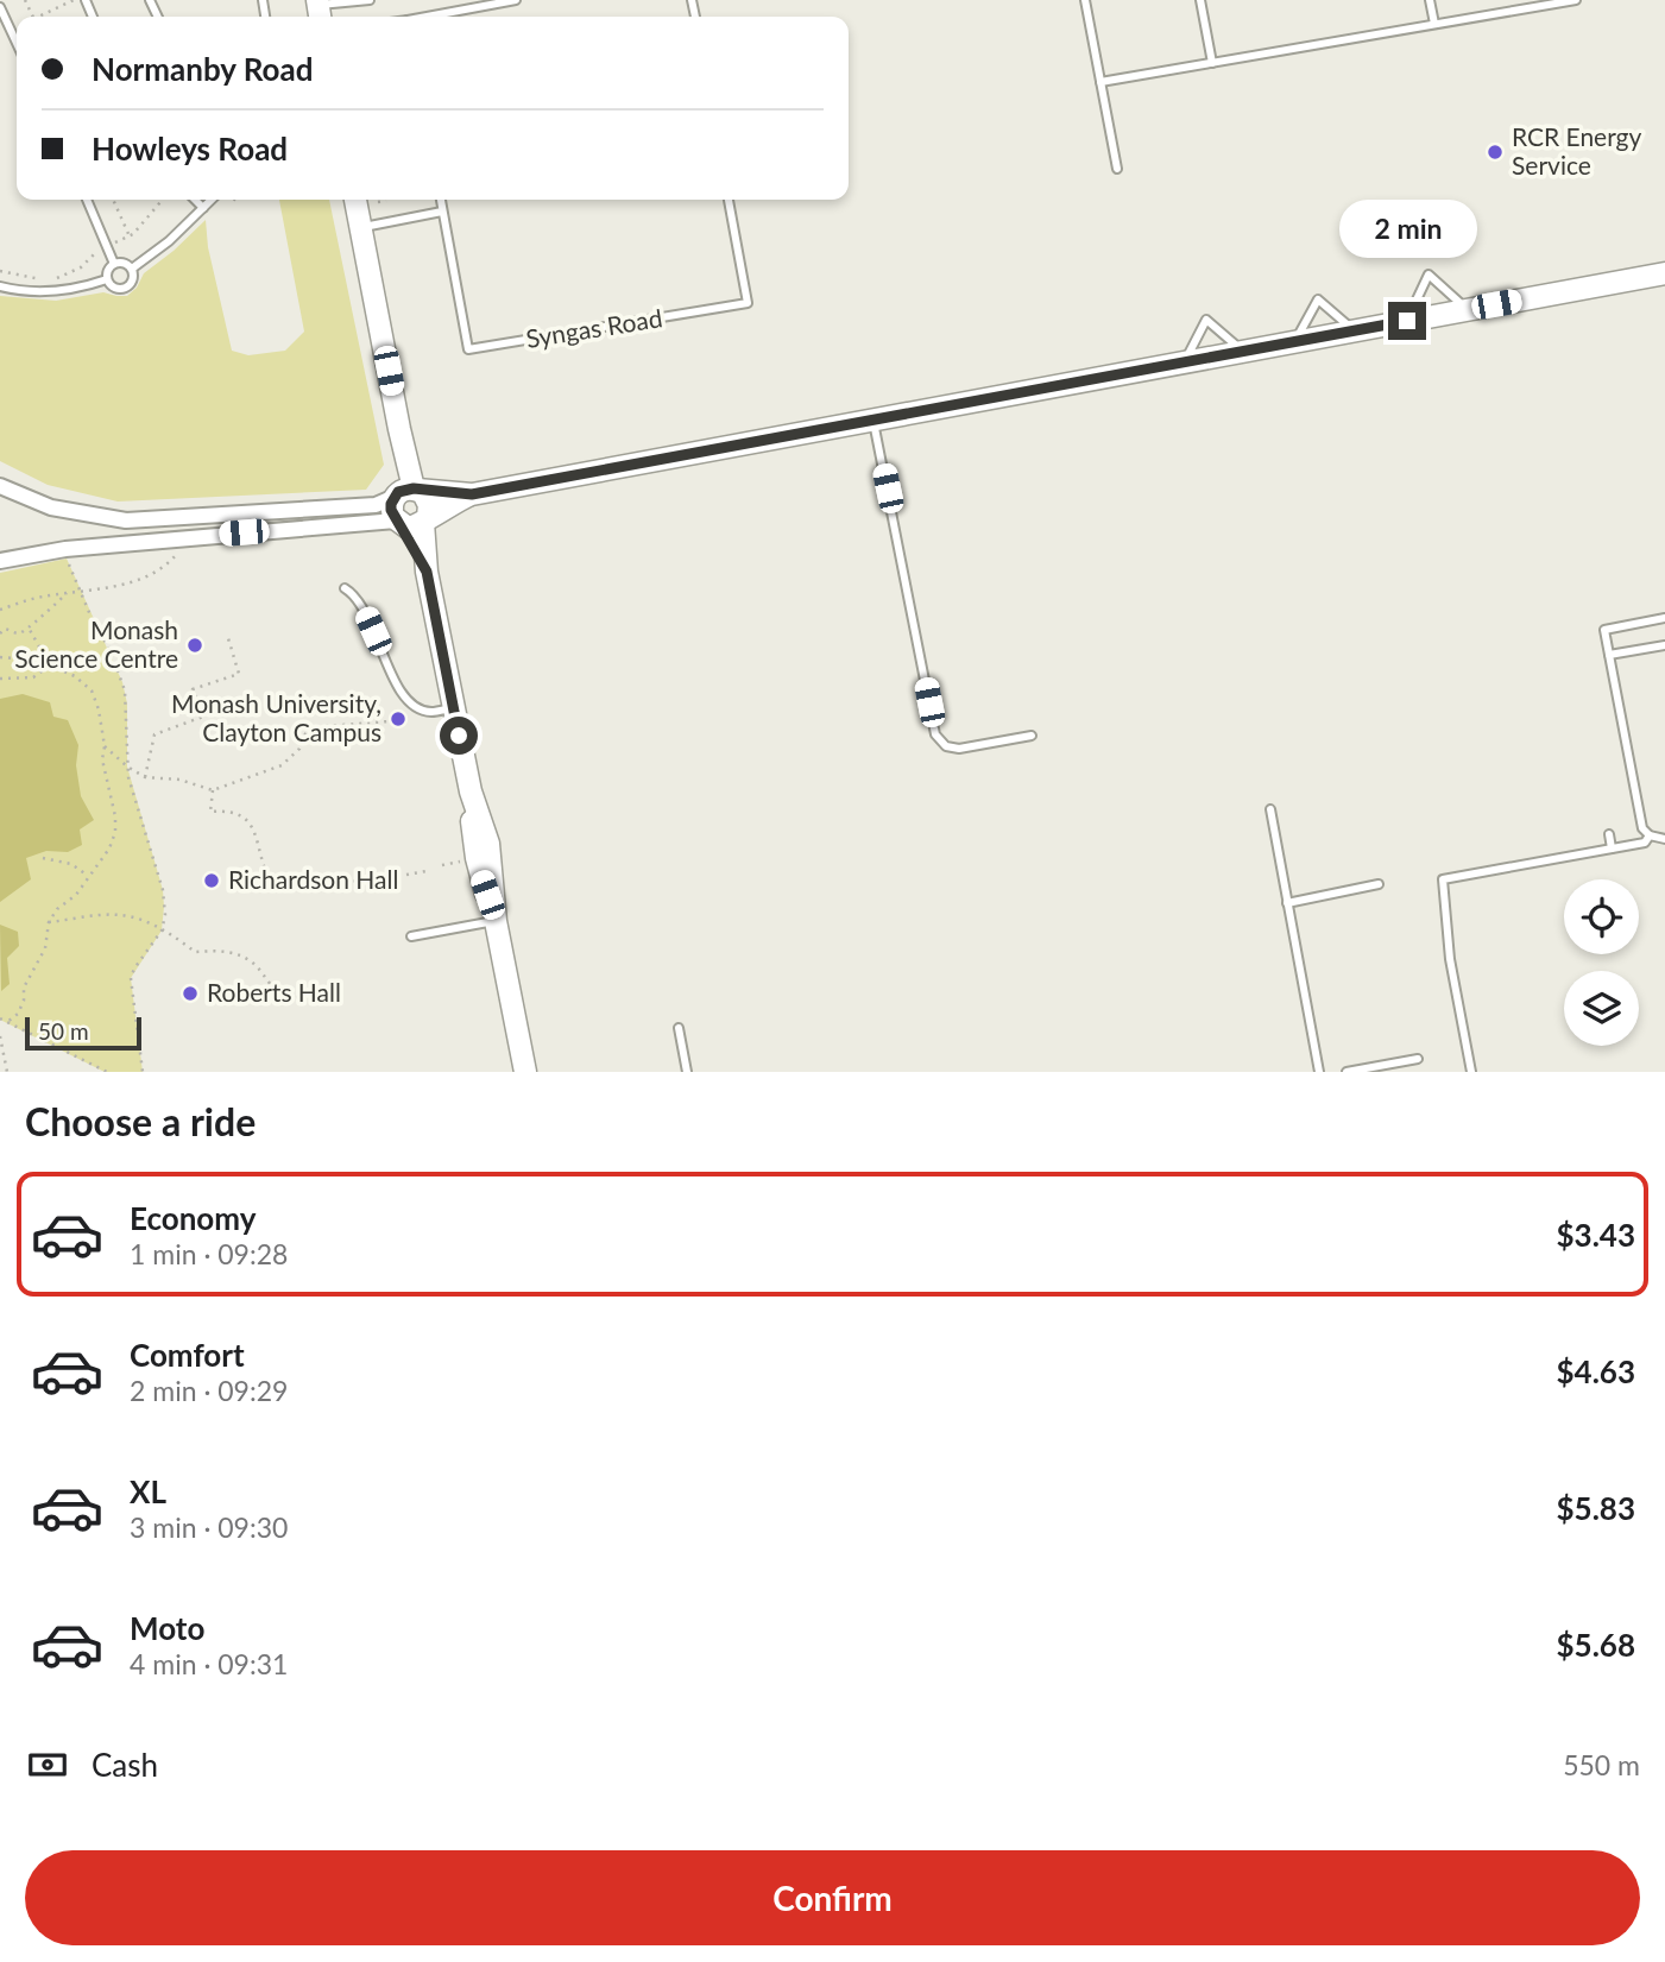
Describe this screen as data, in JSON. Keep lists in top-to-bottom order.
{
  "streets": {
    "lane": ["Syngas Road"]
  },
  "places": [
    "RCR Energy Service",
    "Monash Science Centre",
    "Monash University, Clayton Campus",
    "Richardson Hall",
    "Roberts Hall"
  ],
  "scale_bar": "50 m",
  "page": {
    "banner": ["Normanby Road", "Howleys Road"],
    "bubble": "2 min",
    "scale": "50 m",
    "heading": "Choose a ride",
    "list": [
      {
        "name": "Economy",
        "note": "1 min · 09:28",
        "value": "$3.43"
      },
      {
        "name": "Comfort",
        "note": "2 min · 09:29",
        "value": "$4.63"
      },
      {
        "name": "XL",
        "note": "3 min · 09:30",
        "value": "$5.83"
      },
      {
        "name": "Moto",
        "note": "4 min · 09:31",
        "value": "$5.68"
      }
    ],
    "pay": ["Cash", "550 m"],
    "buttons": "Confirm"
  }
}
